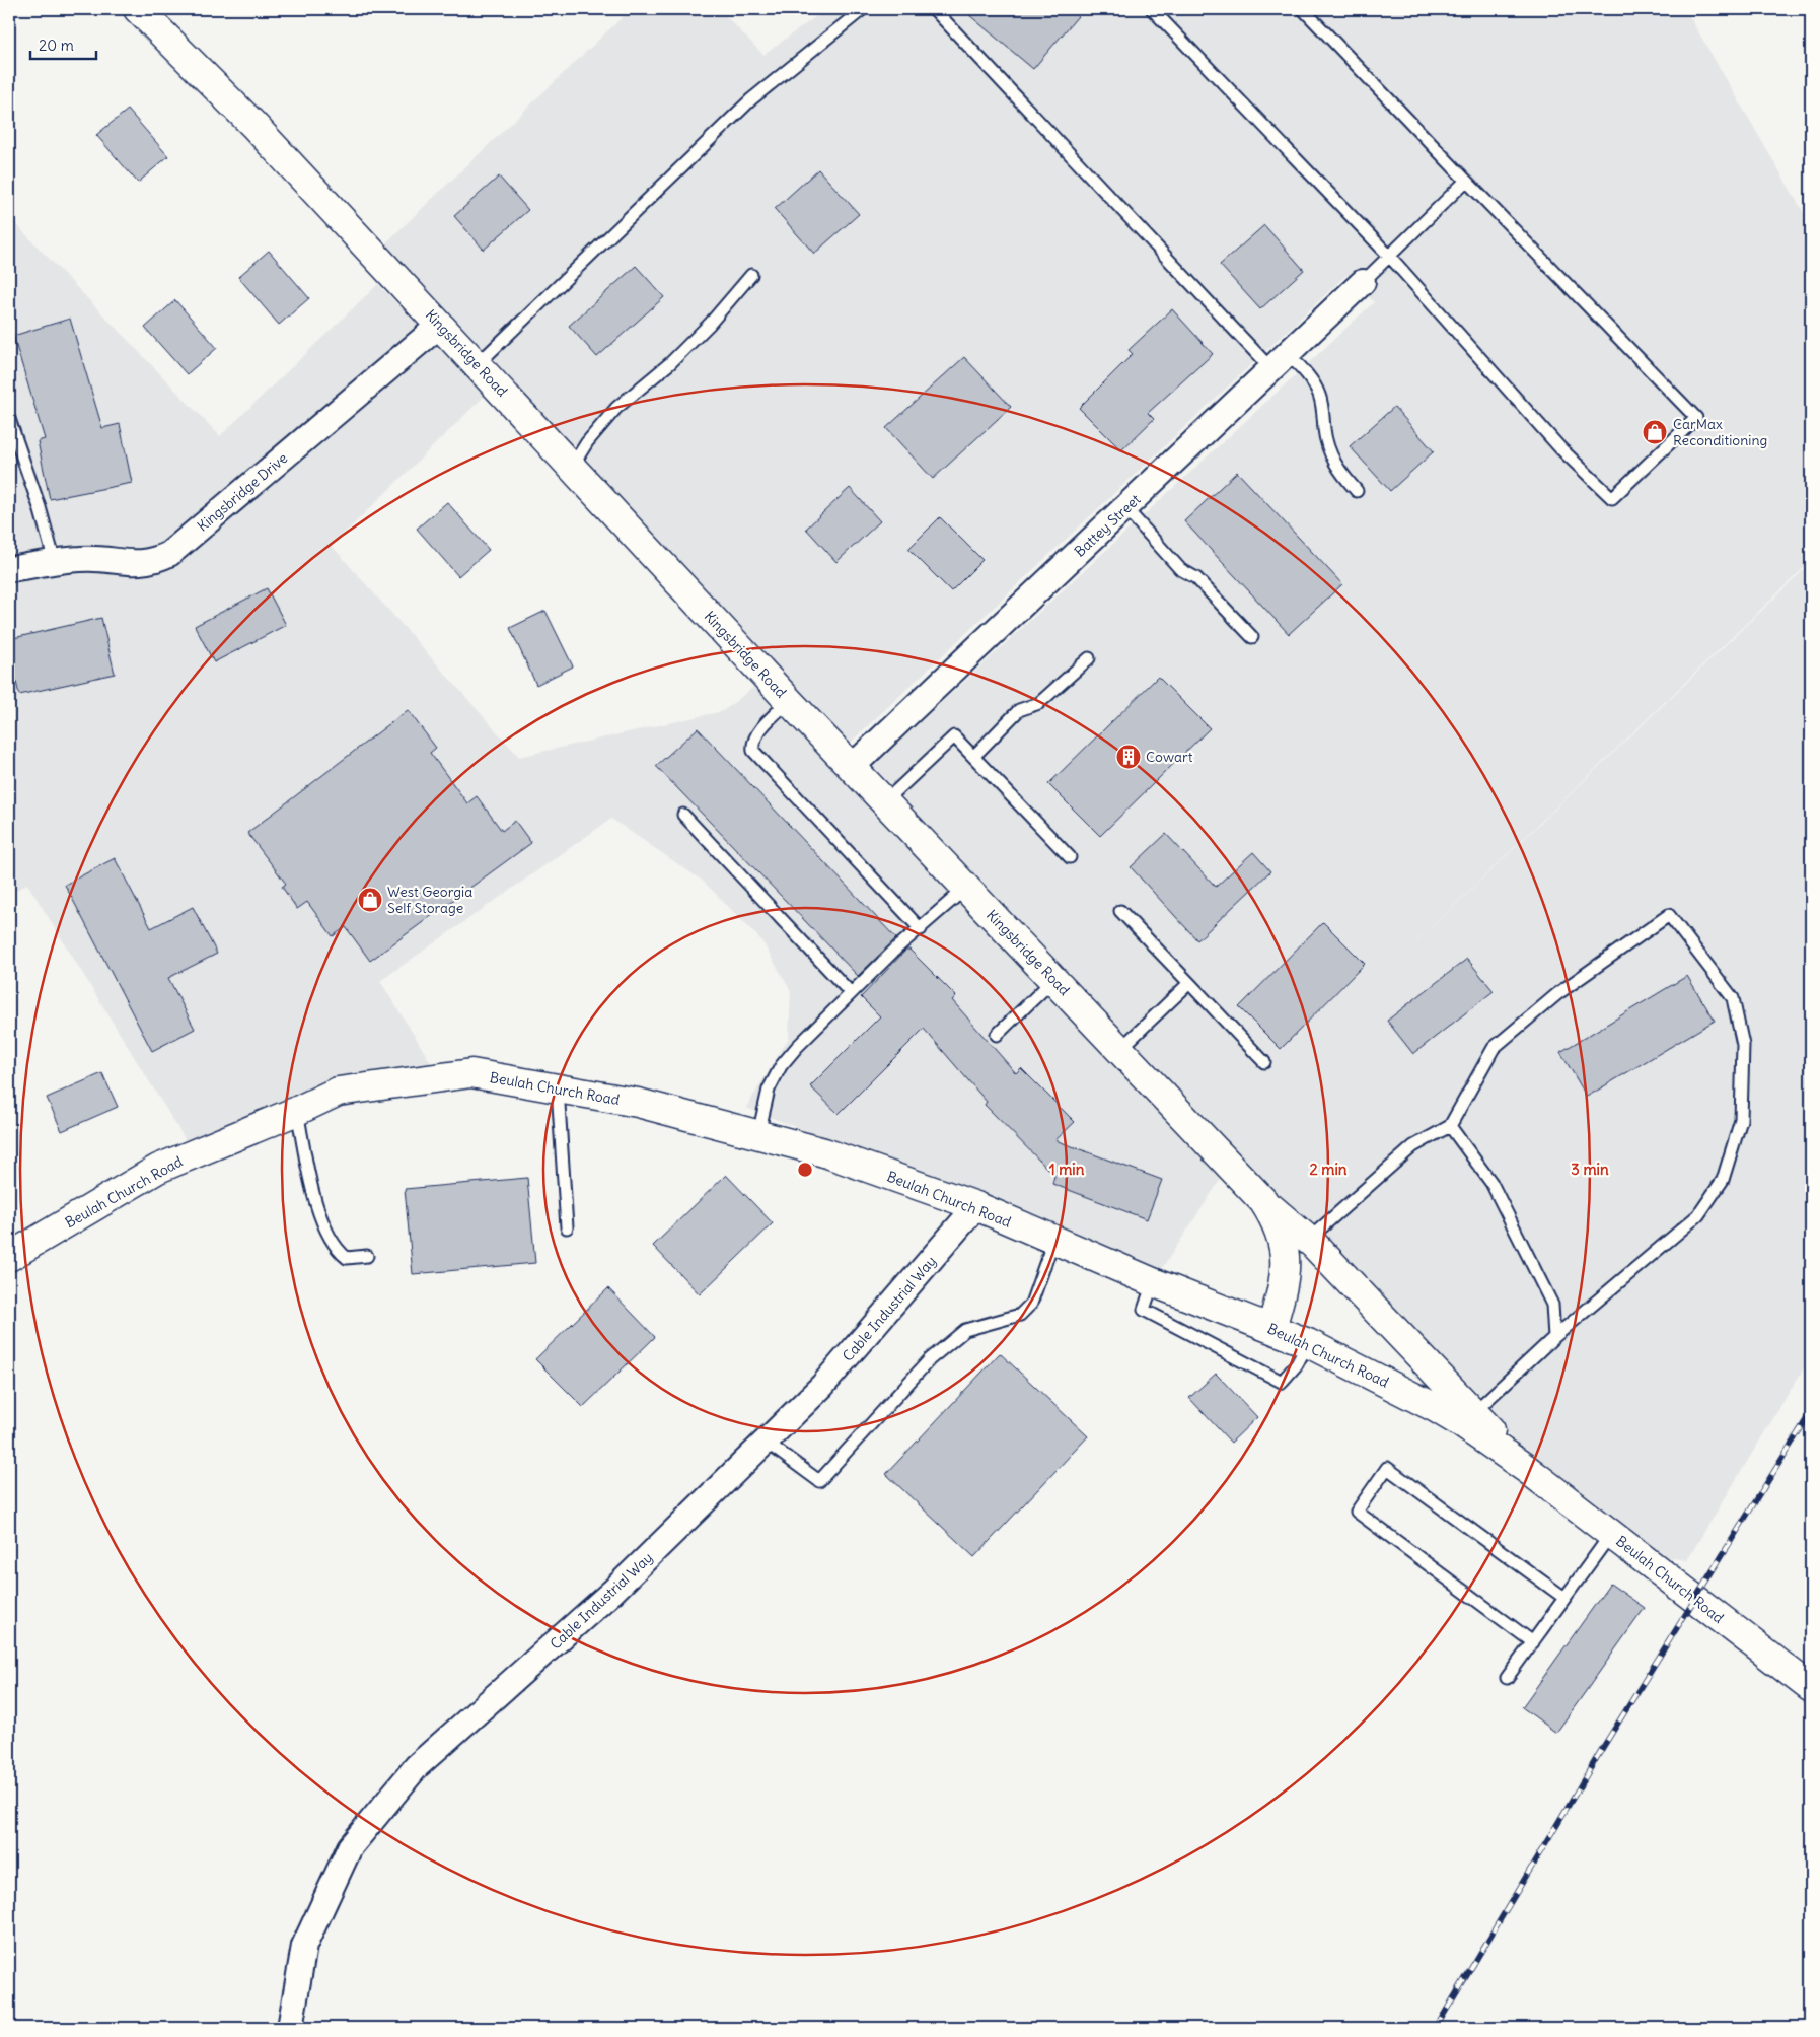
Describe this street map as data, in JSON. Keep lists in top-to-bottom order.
{
  "streets": {
    "street": [
      "Kingsbridge Road",
      "Kingsbridge Drive",
      "Battey Street",
      "Beulah Church Road",
      "Cable Industrial Way"
    ]
  },
  "crossings": [
    ["Kingsbridge Road", "Kingsbridge Drive"],
    ["Kingsbridge Road", "Battey Street"],
    ["Kingsbridge Road", "Beulah Church Road"],
    ["Beulah Church Road", "Cable Industrial Way"]
  ],
  "places": {
    "shop": ["CarMax Reconditioning", "West Georgia Self Storage"],
    "building": ["Cowart"]
  },
  "scale_bar": "20 m",
  "rings": ["1 min", "2 min", "3 min"]
}
